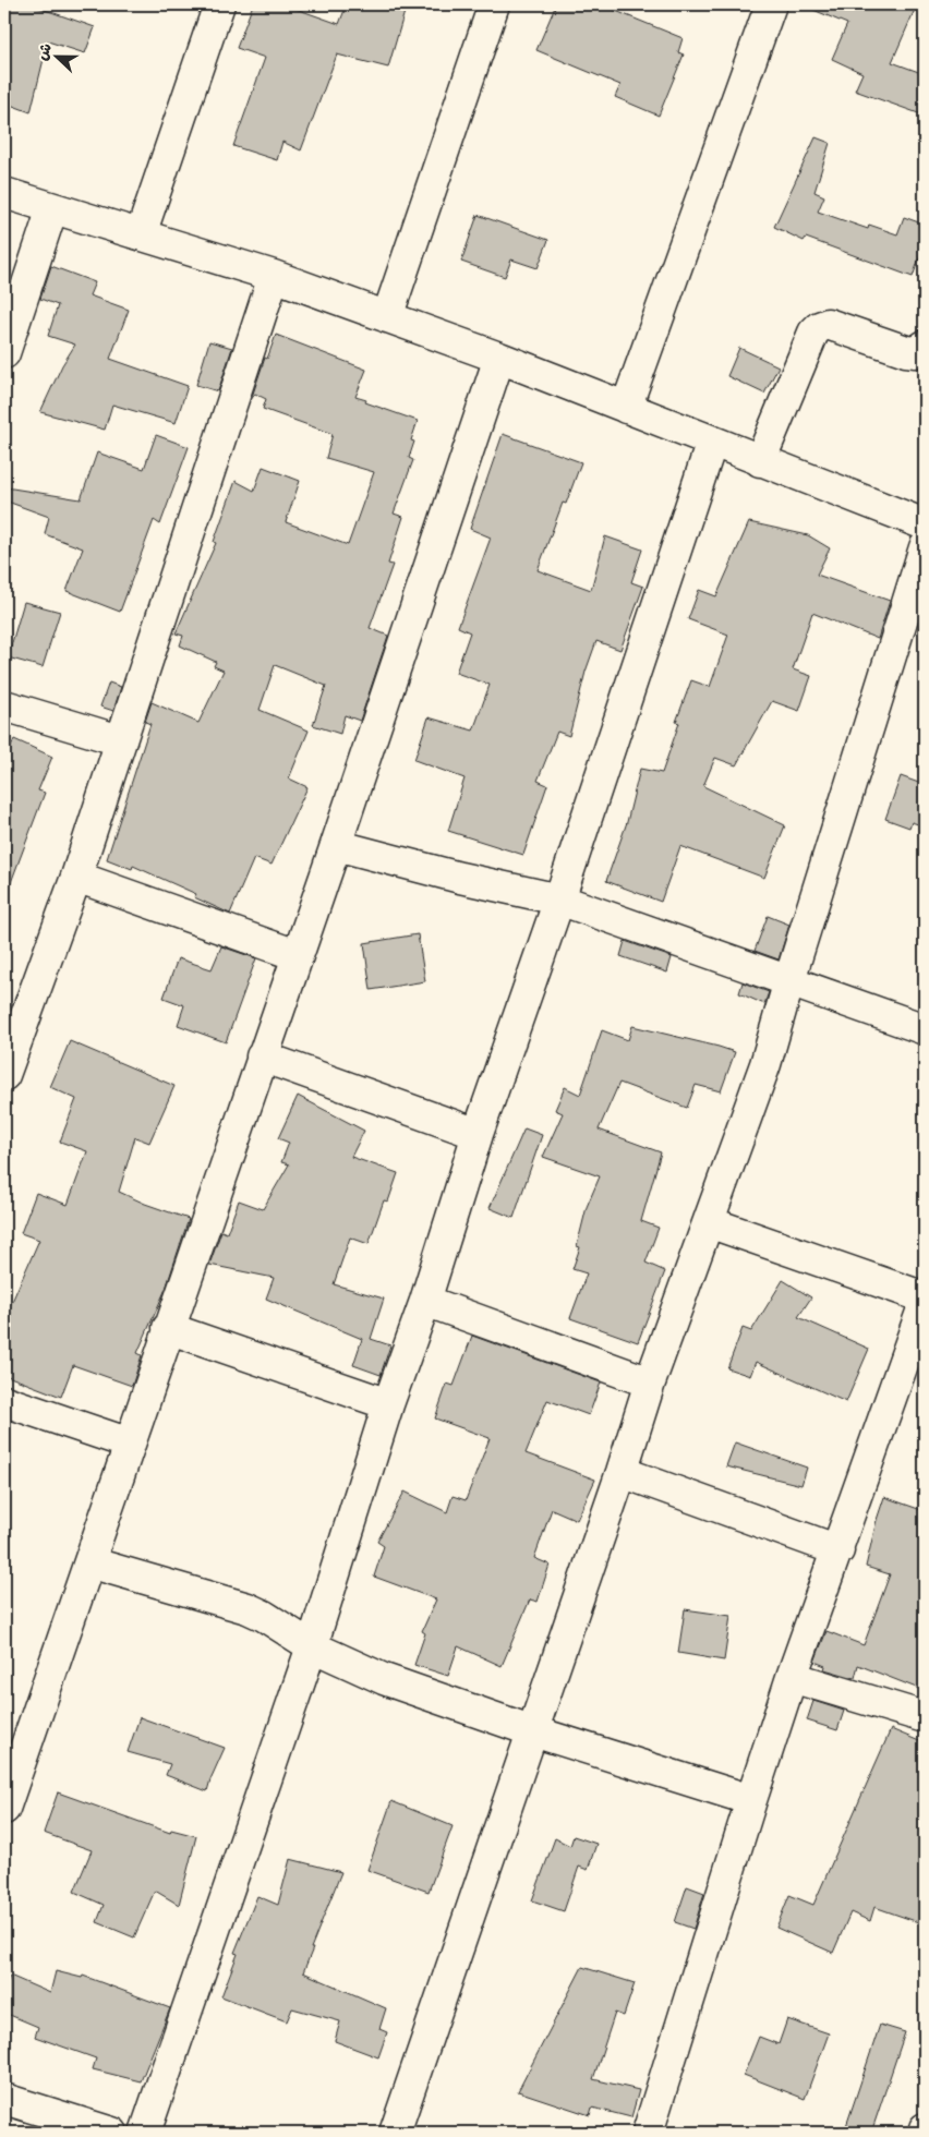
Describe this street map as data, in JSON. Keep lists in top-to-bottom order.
{
  "north": "left"
}
